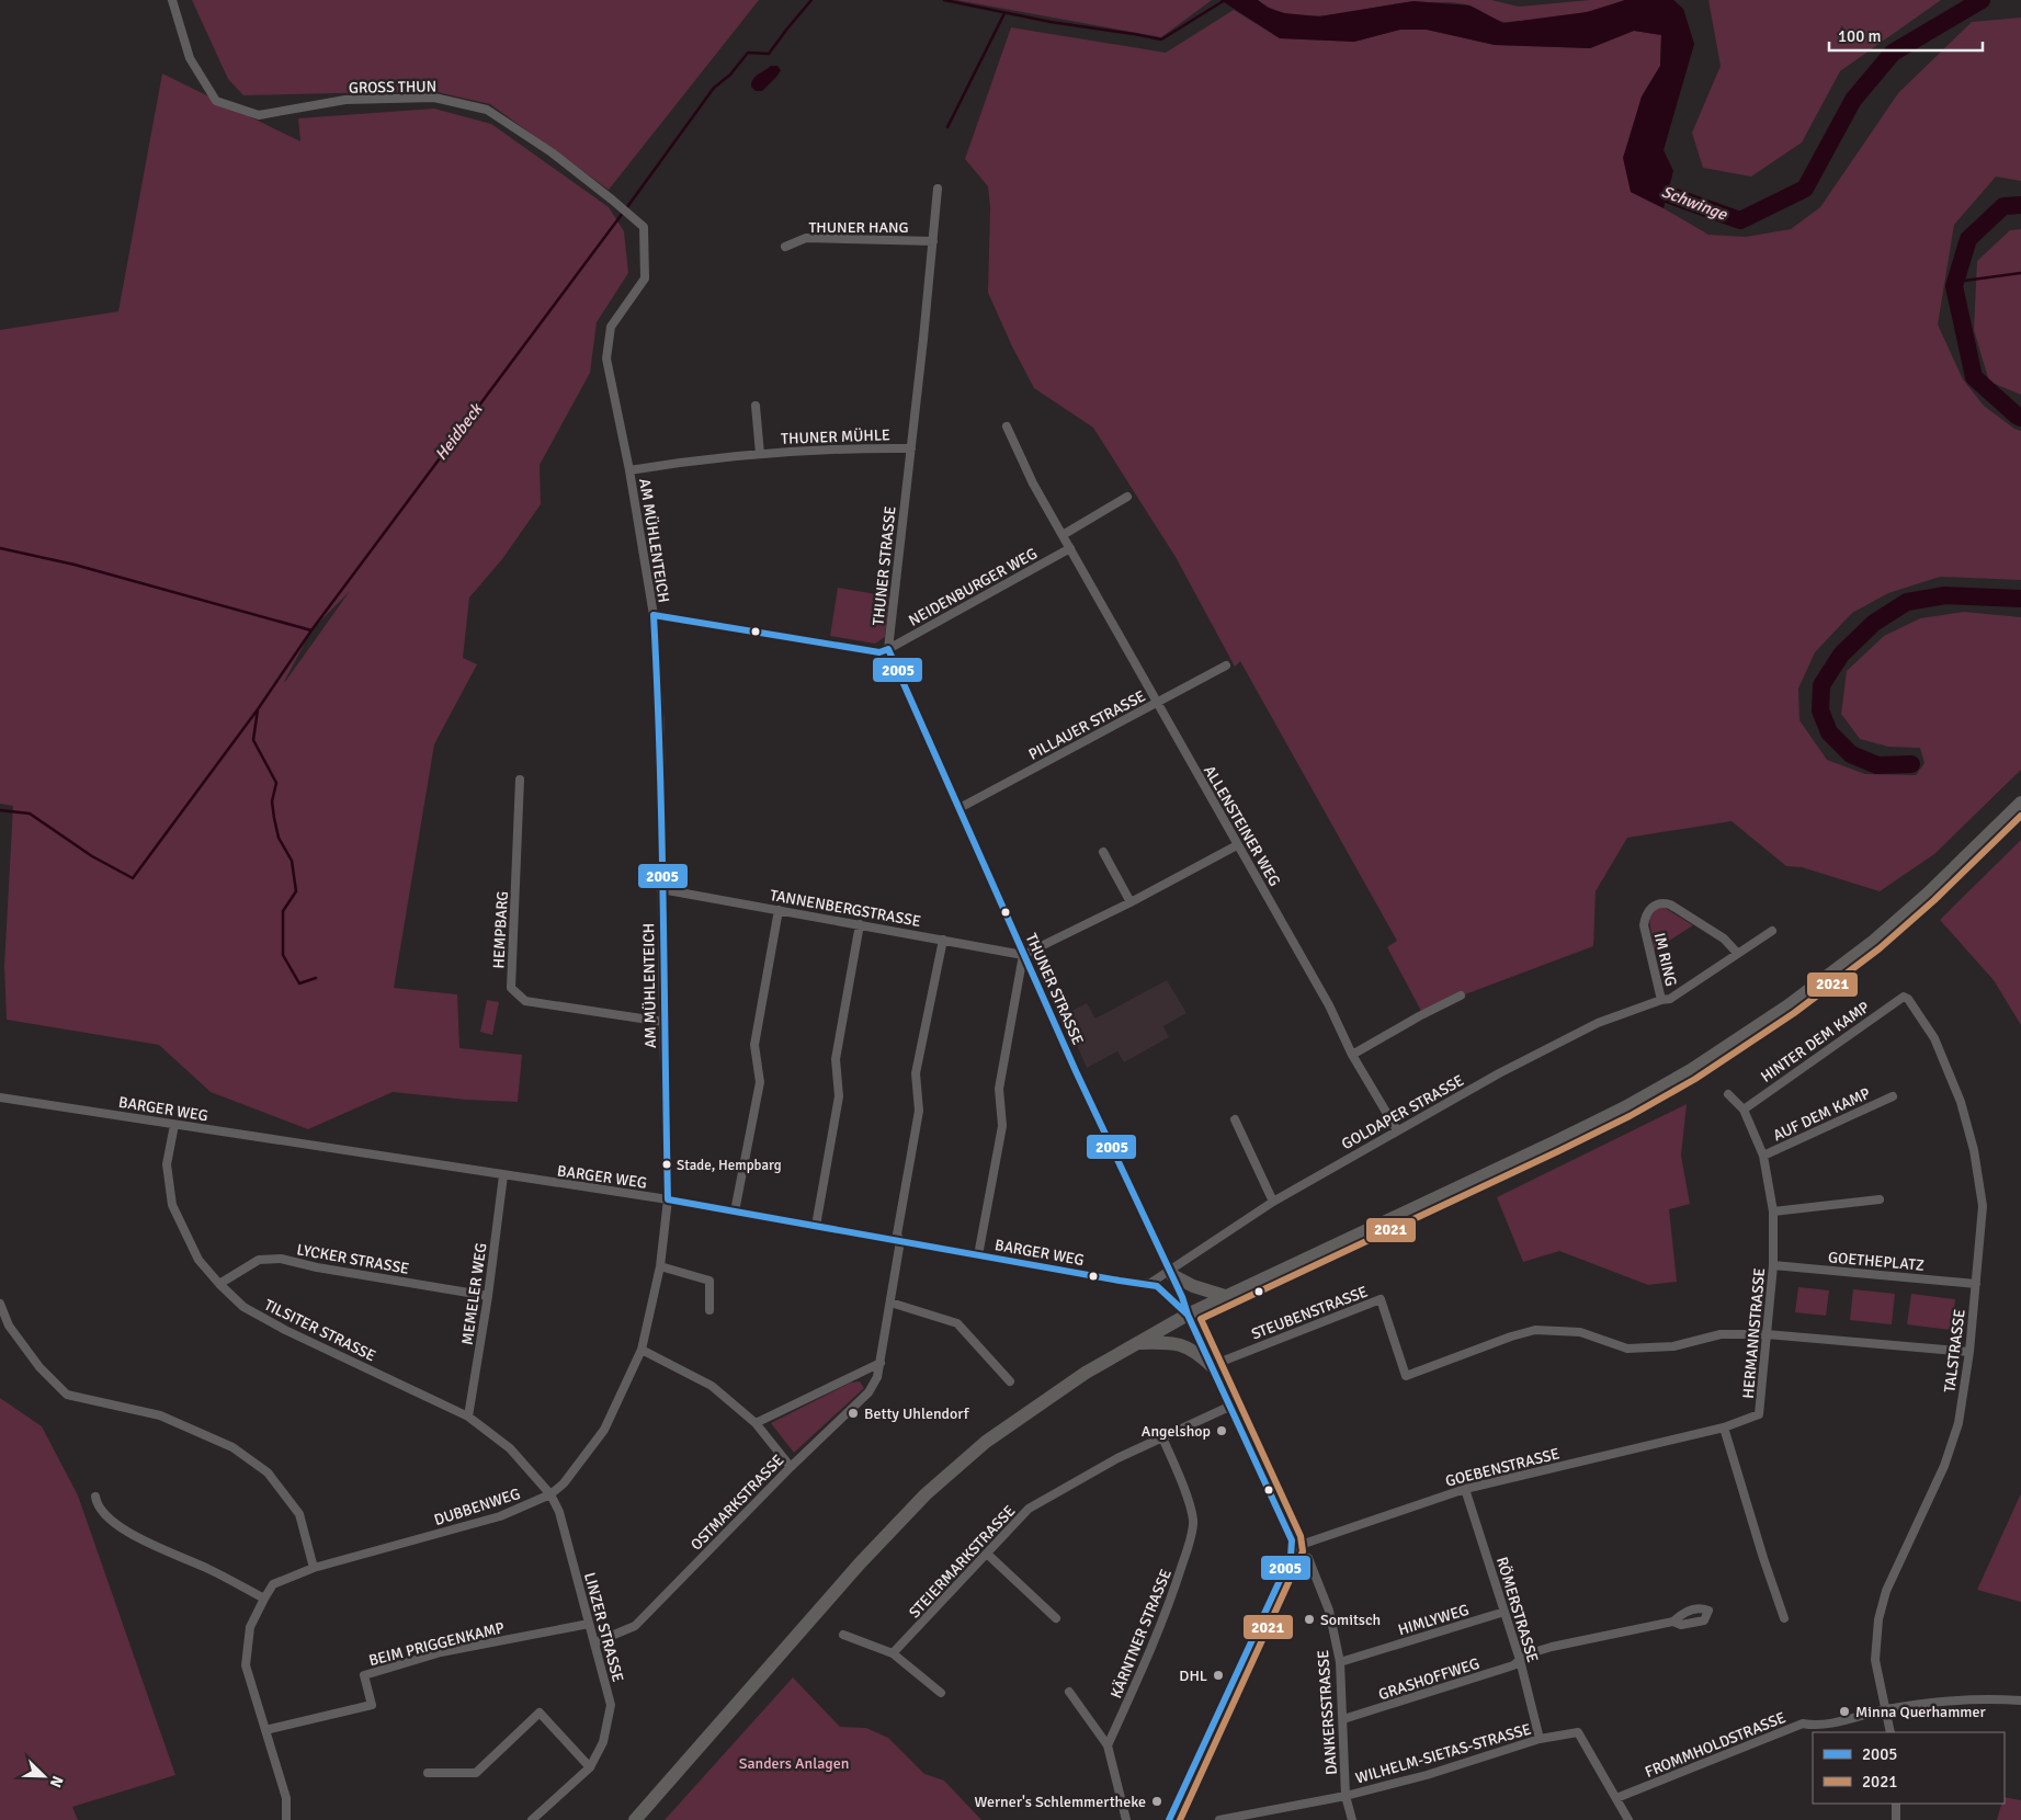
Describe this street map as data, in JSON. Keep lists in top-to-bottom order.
{
  "streets": {
    "street": [
      "GROSS THUN",
      "THUNER HANG",
      "THUNER MÜHLE",
      "AM MÜHLENTEICH",
      "THUNER STRASSE",
      "NEIDENBURGER WEG",
      "PILLAUER STRASSE",
      "ALLENSTEINER WEG",
      "TANNENBERGSTRASSE",
      "HEMPBARG",
      "IM RING",
      "HINTER DEM KAMP",
      "BARGER WEG",
      "GOLDAPER STRASSE",
      "AUF DEM KAMP",
      "LYCKER STRASSE",
      "GOETHEPLATZ",
      "MEMELER WEG",
      "STEUBENSTRASSE",
      "TILSITER STRASSE",
      "HERMANNSTRASSE",
      "TALSTRASSE",
      "GOEBENSTRASSE",
      "OSTMARKSTRASSE",
      "DUBBENWEG",
      "STEIERMARKSTRASSE",
      "RÖMERSTRASSE",
      "HIMLYWEG",
      "LINZER STRASSE",
      "KÄRNTNER STRASSE",
      "BEIM PRIGGENKAMP",
      "GRASHOFFWEG",
      "DANKERSSTRASSE",
      "FROMMHOLDSTRASSE",
      "WILHELM-SIETAS-STRASSE"
    ]
  },
  "crossings": [
    ["GROSS THUN", "AM MÜHLENTEICH"],
    ["THUNER HANG", "THUNER STRASSE"],
    ["THUNER MÜHLE", "AM MÜHLENTEICH"],
    ["THUNER MÜHLE", "THUNER STRASSE"],
    ["AM MÜHLENTEICH", "TANNENBERGSTRASSE"],
    ["AM MÜHLENTEICH", "HEMPBARG"],
    ["AM MÜHLENTEICH", "BARGER WEG"],
    ["AM MÜHLENTEICH", "DUBBENWEG"],
    ["THUNER STRASSE", "NEIDENBURGER WEG"],
    ["THUNER STRASSE", "PILLAUER STRASSE"],
    ["THUNER STRASSE", "TANNENBERGSTRASSE"],
    ["THUNER STRASSE", "BARGER WEG"],
    ["THUNER STRASSE", "GOLDAPER STRASSE"],
    ["THUNER STRASSE", "STEUBENSTRASSE"],
    ["THUNER STRASSE", "GOEBENSTRASSE"],
    ["THUNER STRASSE", "STEIERMARKSTRASSE"],
    ["THUNER STRASSE", "DANKERSSTRASSE"],
    ["NEIDENBURGER WEG", "ALLENSTEINER WEG"],
    ["PILLAUER STRASSE", "ALLENSTEINER WEG"],
    ["ALLENSTEINER WEG", "GOLDAPER STRASSE"],
    ["TANNENBERGSTRASSE", "OSTMARKSTRASSE"],
    ["IM RING", "GOLDAPER STRASSE"],
    ["HINTER DEM KAMP", "HERMANNSTRASSE"],
    ["HINTER DEM KAMP", "TALSTRASSE"],
    ["BARGER WEG", "GOLDAPER STRASSE"],
    ["BARGER WEG", "MEMELER WEG"],
    ["BARGER WEG", "TILSITER STRASSE"],
    ["BARGER WEG", "OSTMARKSTRASSE"],
    ["BARGER WEG", "DUBBENWEG"],
    ["AUF DEM KAMP", "HERMANNSTRASSE"],
    ["LYCKER STRASSE", "MEMELER WEG"],
    ["LYCKER STRASSE", "TILSITER STRASSE"],
    ["GOETHEPLATZ", "HERMANNSTRASSE"],
    ["GOETHEPLATZ", "TALSTRASSE"],
    ["MEMELER WEG", "TILSITER STRASSE"],
    ["STEUBENSTRASSE", "HERMANNSTRASSE"],
    ["TILSITER STRASSE", "DUBBENWEG"],
    ["TILSITER STRASSE", "LINZER STRASSE"],
    ["HERMANNSTRASSE", "GOEBENSTRASSE"],
    ["TALSTRASSE", "FROMMHOLDSTRASSE"],
    ["GOEBENSTRASSE", "RÖMERSTRASSE"],
    ["GOEBENSTRASSE", "DANKERSSTRASSE"],
    ["OSTMARKSTRASSE", "LINZER STRASSE"],
    ["DUBBENWEG", "LINZER STRASSE"],
    ["DUBBENWEG", "BEIM PRIGGENKAMP"],
    ["STEIERMARKSTRASSE", "KÄRNTNER STRASSE"],
    ["RÖMERSTRASSE", "HIMLYWEG"],
    ["RÖMERSTRASSE", "GRASHOFFWEG"],
    ["RÖMERSTRASSE", "WILHELM-SIETAS-STRASSE"],
    ["HIMLYWEG", "DANKERSSTRASSE"],
    ["LINZER STRASSE", "BEIM PRIGGENKAMP"],
    ["GRASHOFFWEG", "DANKERSSTRASSE"],
    ["DANKERSSTRASSE", "WILHELM-SIETAS-STRASSE"],
    ["FROMMHOLDSTRASSE", "WILHELM-SIETAS-STRASSE"]
  ],
  "water": ["Schwinge", "Heidbeck"],
  "parks": ["Sanders Anlagen"],
  "places": [
    "Stade, Hempbarg",
    "Betty Uhlendorf",
    "Angelshop",
    "Somitsch",
    "DHL",
    "Minna Querhammer",
    "Werner's Schlemmertheke"
  ],
  "lines": ["transit line 2005", "transit line 2021"],
  "legend": ["2005", "2021"],
  "scale_bar": "100 m",
  "north": "bottom right"
}
